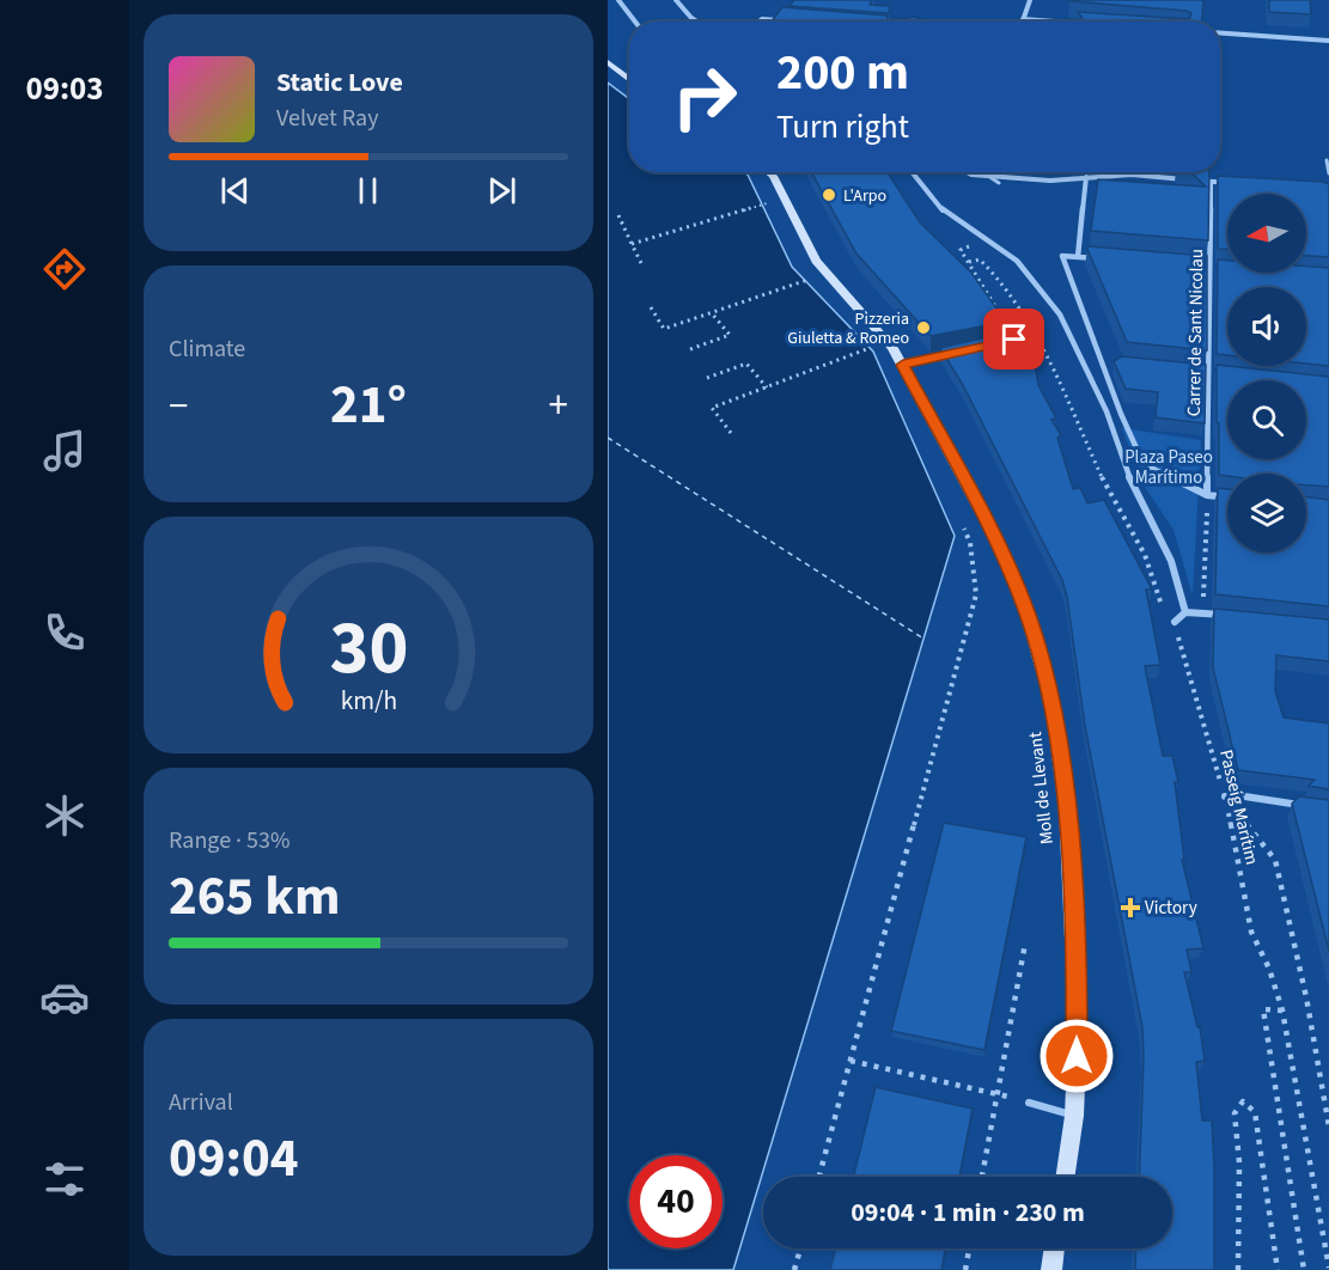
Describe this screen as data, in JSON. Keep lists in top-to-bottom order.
{
  "streets": {
    "street": ["Carrer de Sant Nicolau", "Moll de Llevant"],
    "path": ["Passeig Marítim"]
  },
  "parks": ["Plaza Paseo Marítimo"],
  "places": {
    "other": ["L'Arpo", "Pizzeria Giuletta & Romeo"],
    "health": ["Victory"]
  },
  "north": "left",
  "page": {
    "tabs": "09:03",
    "turn": ["200 m", "Turn right"],
    "song": ["Static Love", "Velvet Ray"],
    "tile": [
      "Climate",
      ["Range · 53%", "265 km"],
      ["Arrival", "09:04"]
    ],
    "heat": ["−", "21°", "+"],
    "limit": "40",
    "trip": "09:04 · 1 min · 230 m",
    "gauge": ["30", "km/h"]
  }
}
